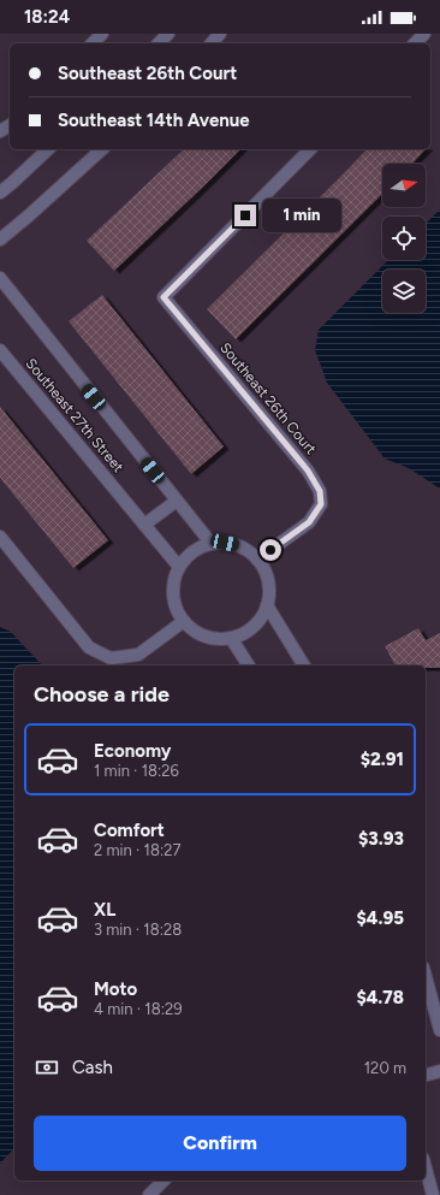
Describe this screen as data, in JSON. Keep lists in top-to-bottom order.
{
  "streets": {
    "street": ["Southeast 26th Court", "Southeast 27th Street"]
  },
  "crossings": [
    ["Southeast 26th Court", "Southeast 27th Street"]
  ],
  "north": "right",
  "page": {
    "status": "18:24",
    "banner": ["Southeast 26th Court", "Southeast 14th Avenue"],
    "bubble": "1 min",
    "heading": "Choose a ride",
    "list": [
      {
        "name": "Economy",
        "note": "1 min · 18:26",
        "value": "$2.91"
      },
      {
        "name": "Comfort",
        "note": "2 min · 18:27",
        "value": "$3.93"
      },
      {
        "name": "XL",
        "note": "3 min · 18:28",
        "value": "$4.95"
      },
      {
        "name": "Moto",
        "note": "4 min · 18:29",
        "value": "$4.78"
      }
    ],
    "pay": ["Cash", "120 m"],
    "buttons": "Confirm"
  }
}
